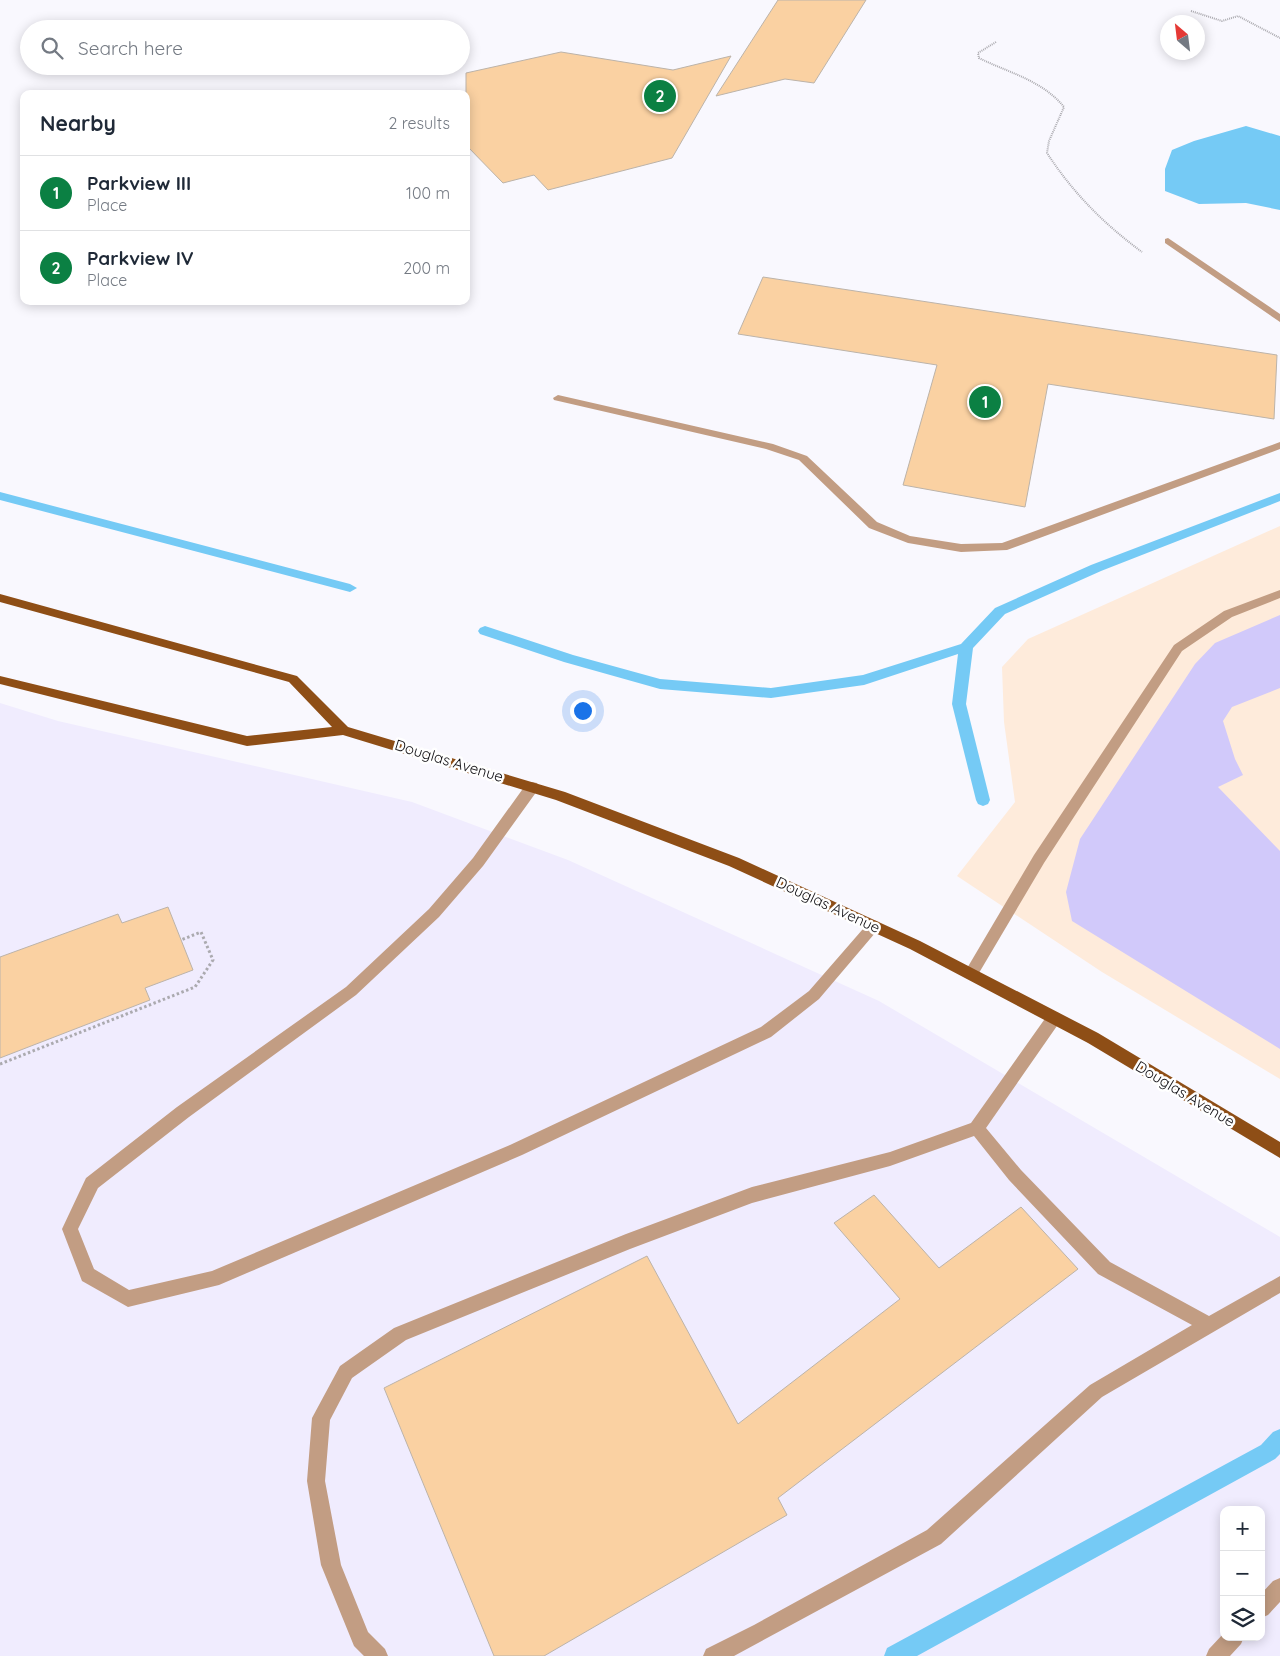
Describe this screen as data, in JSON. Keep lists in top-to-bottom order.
{
  "streets": {
    "main road": ["Douglas Avenue"]
  },
  "north": "top left",
  "page": {
    "search": "Search here",
    "pins": ["2", "1"],
    "heading": ["Nearby", "2 results"],
    "list": [
      {
        "mark": "1",
        "name": "Parkview III",
        "note": "Place",
        "value": "100 m"
      },
      {
        "mark": "2",
        "name": "Parkview IV",
        "note": "Place",
        "value": "200 m"
      }
    ],
    "map_buttons": ["+", "−"]
  }
}
